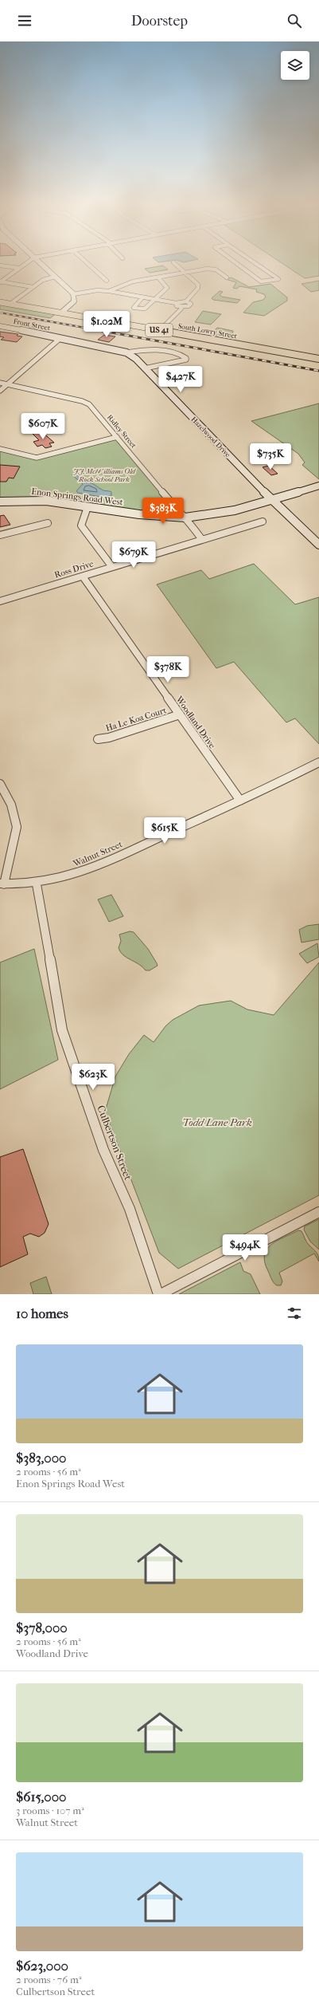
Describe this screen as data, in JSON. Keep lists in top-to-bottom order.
{
  "streets": {
    "main road": ["US 41", "South Lowry Street"],
    "street": [
      "Front Street",
      "Ridley Street",
      "Hazelwood Drive",
      "Enon Springs Road West",
      "Ross Drive",
      "Ha Le Koa Court",
      "Woodland Drive",
      "Walnut Street",
      "Culbertson Street"
    ]
  },
  "crossings": [
    ["Front Street", "Hazelwood Drive"],
    ["US 41", "South Lowry Street"],
    ["Ridley Street", "Enon Springs Road West"],
    ["Ridley Street", "Ross Drive"],
    ["Hazelwood Drive", "Enon Springs Road West"],
    ["Ross Drive", "Woodland Drive"],
    ["Ha Le Koa Court", "Woodland Drive"],
    ["Woodland Drive", "Walnut Street"],
    ["Walnut Street", "Culbertson Street"]
  ],
  "parks": ["J.J. McWilliams Old Rock School Park", "Todd Lane Park"],
  "page": {
    "header": "Doorstep",
    "price": [
      "$1.02M",
      "$427K",
      "$607K",
      "$735K",
      "$383K",
      "$679K",
      "$378K",
      "$615K",
      "$623K",
      "$494K"
    ],
    "heading": "10 homes",
    "list": [
      {
        "name": "$383,000",
        "note": "2 rooms · 56 m² · Enon Springs Road West"
      },
      {
        "name": "$378,000",
        "note": "2 rooms · 56 m² · Woodland Drive"
      },
      {
        "name": "$615,000",
        "note": "3 rooms · 107 m² · Walnut Street"
      },
      {
        "name": "$623,000",
        "note": "2 rooms · 76 m² · Culbertson Street"
      }
    ]
  }
}
